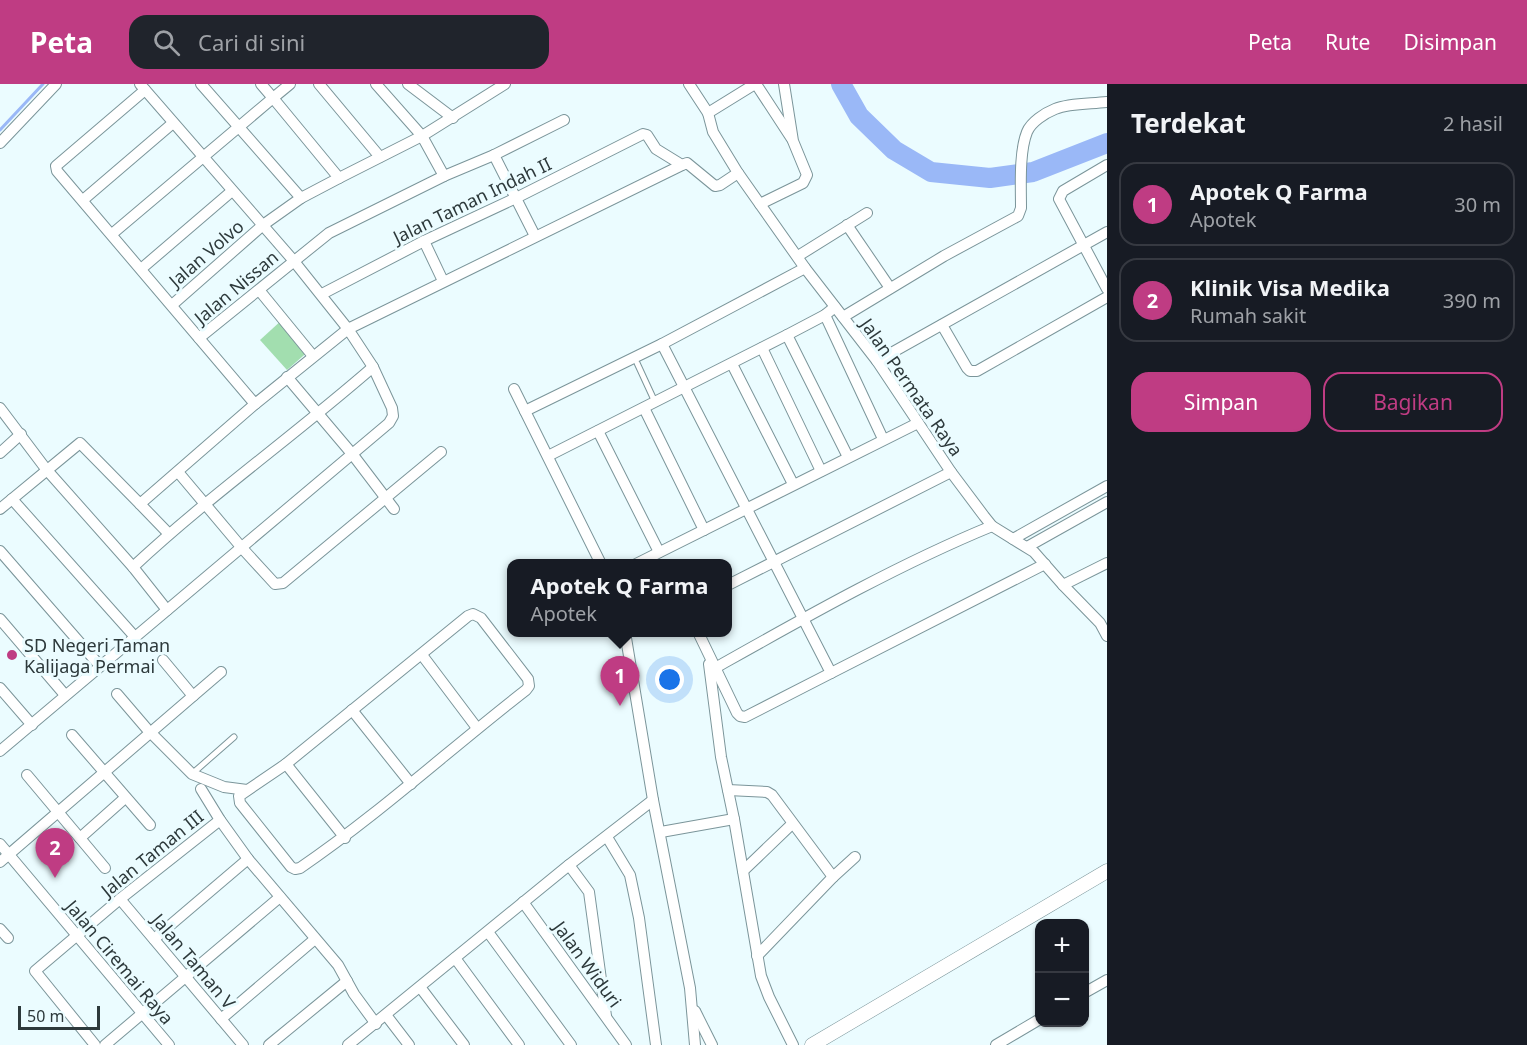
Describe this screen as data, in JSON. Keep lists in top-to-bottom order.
{
  "streets": {
    "street": [
      "Jalan Taman Indah II",
      "Jalan Volvo",
      "Jalan Nissan",
      "Jalan Permata Raya",
      "Jalan Taman III",
      "Jalan Taman V",
      "Jalan Ciremai Raya",
      "Jalan Widuri"
    ]
  },
  "crossings": [
    ["Jalan Taman III", "Jalan Taman V"],
    ["Jalan Taman III", "Jalan Ciremai Raya"]
  ],
  "places": ["SD Negeri Taman Kalijaga Permai"],
  "scale_bar": "50 m",
  "page": {
    "header": "Peta",
    "search": "Cari di sini",
    "nav": ["Peta", "Rute", "Disimpan"],
    "heading": ["Terdekat", "2 hasil"],
    "list": [
      {
        "mark": "1",
        "name": "Apotek Q Farma",
        "note": "Apotek",
        "value": "30 m"
      },
      {
        "mark": "2",
        "name": "Klinik Visa Medika",
        "note": "Rumah sakit",
        "value": "390 m"
      }
    ],
    "buttons": ["Simpan", "Bagikan"],
    "popup": ["Apotek Q Farma", "Apotek"],
    "pins": ["1", "2"],
    "map_buttons": ["+", "−"],
    "scale": "50 m"
  }
}
